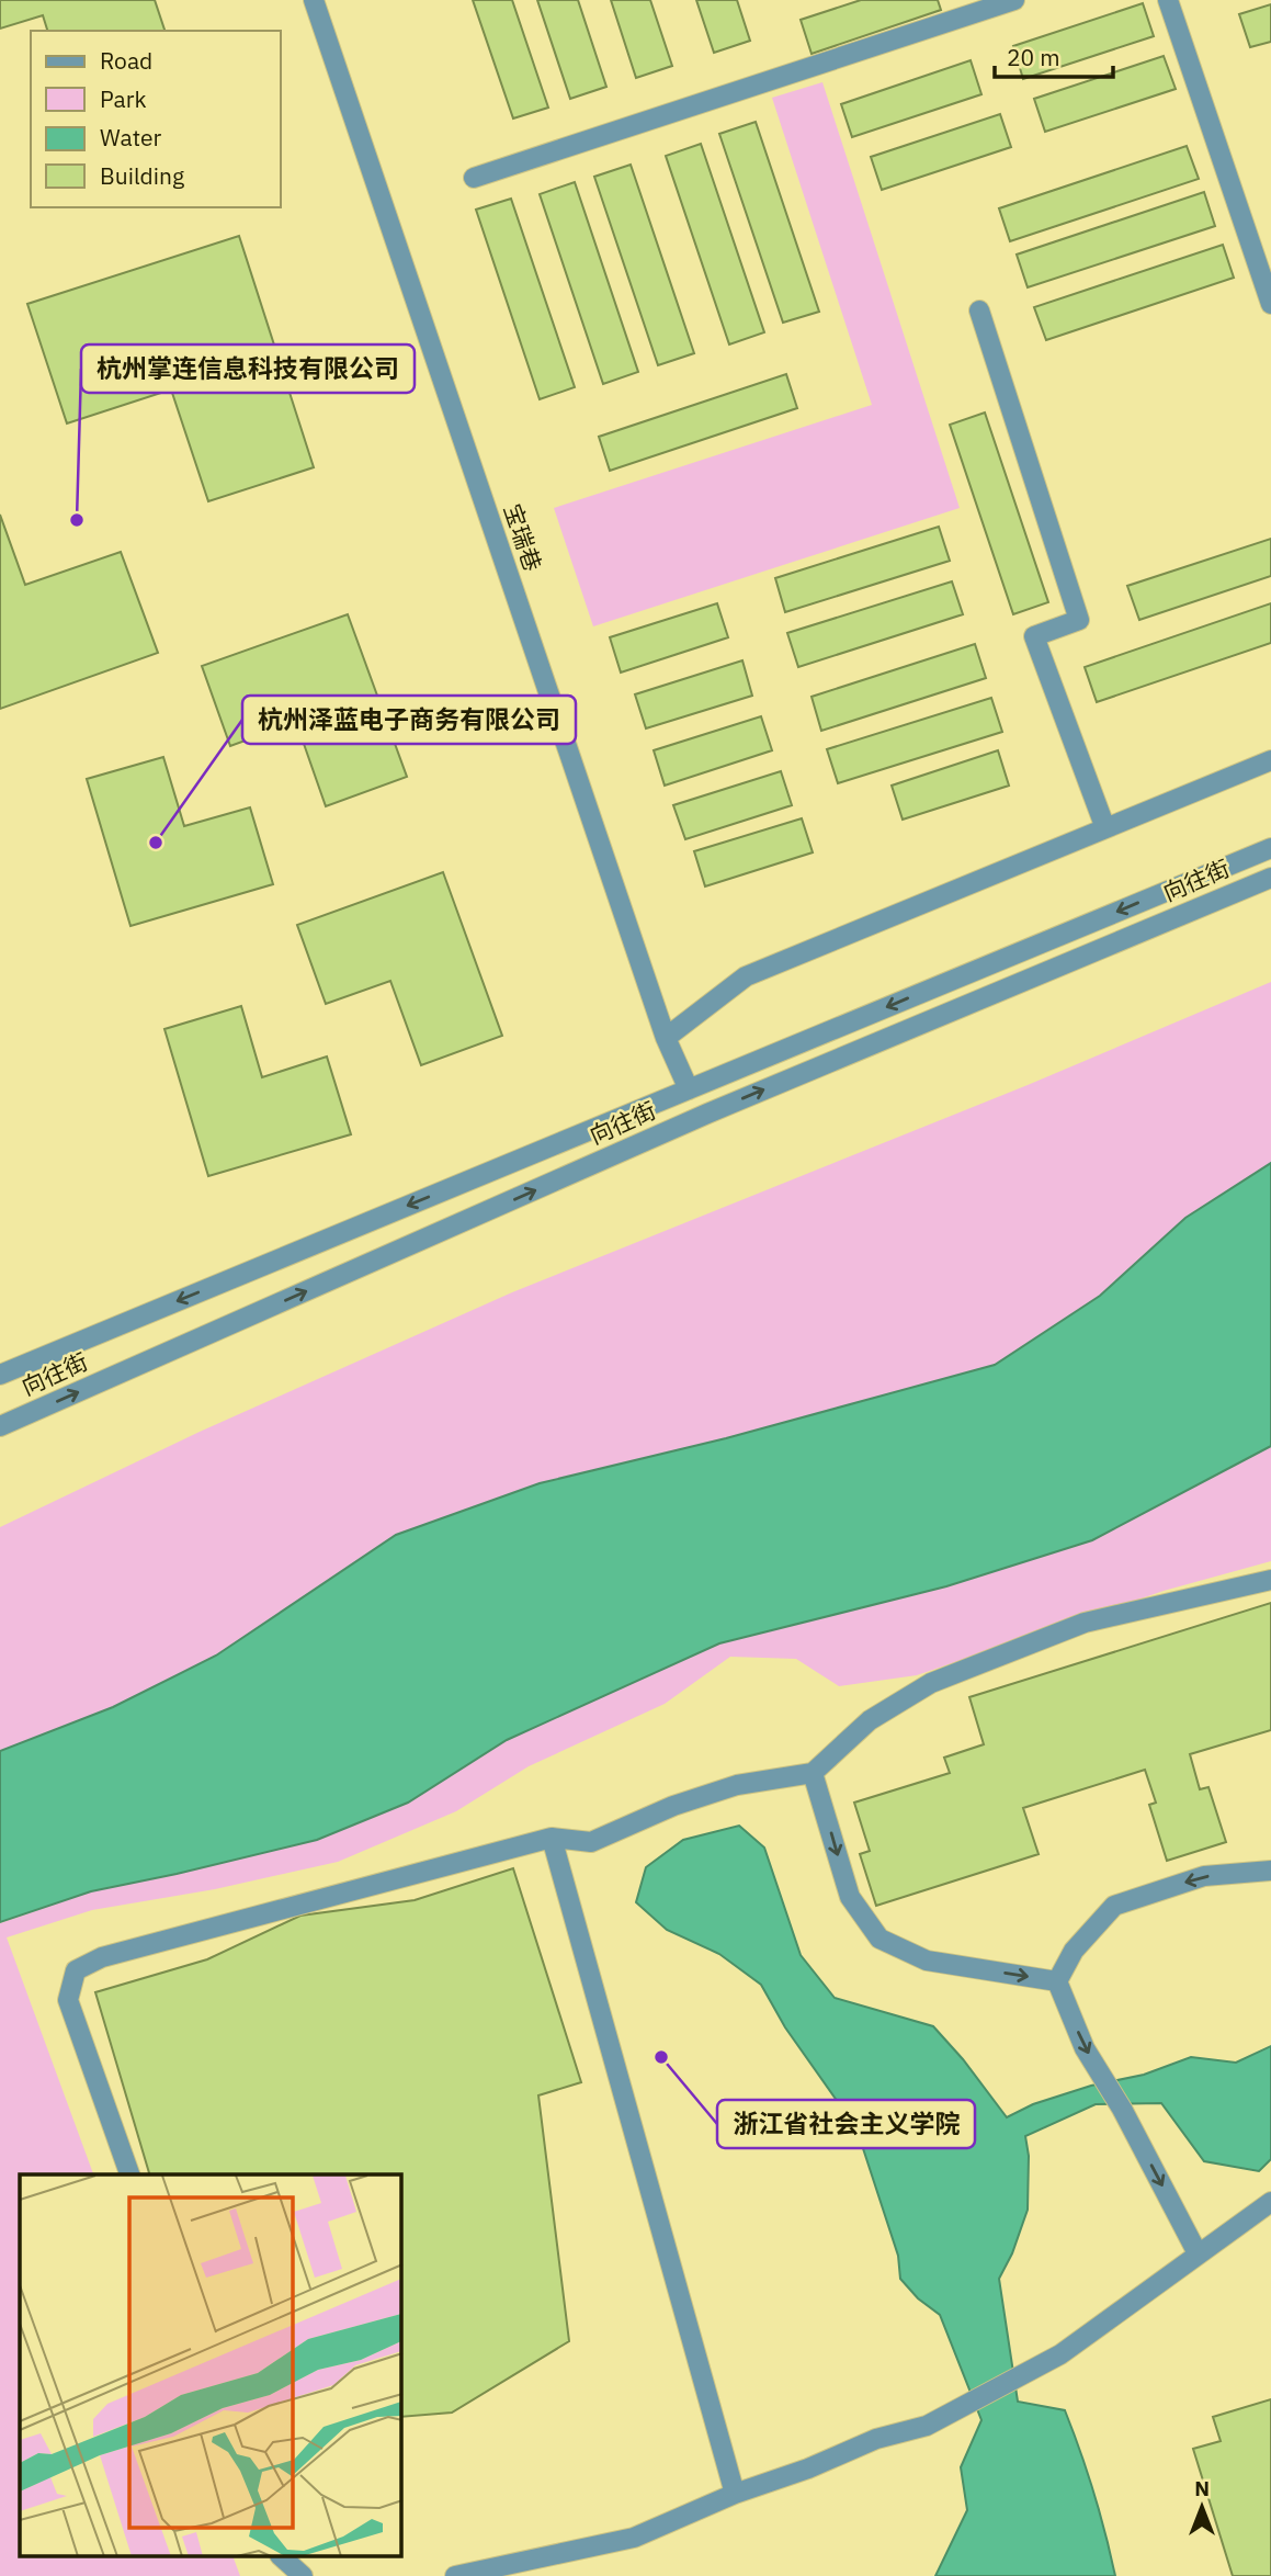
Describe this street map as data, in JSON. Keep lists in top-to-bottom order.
{
  "streets": {
    "street": ["宝瑞巷", "向往街"]
  },
  "crossings": [
    ["宝瑞巷", "向往街"]
  ],
  "places": ["杭州掌连信息科技有限公司", "杭州泽蓝电子商务有限公司", "浙江省社会主义学院"],
  "legend": [
    "Road",
    "Park",
    "Water",
    "Building"
  ],
  "scale_bar": "20 m",
  "north": "top"
}
